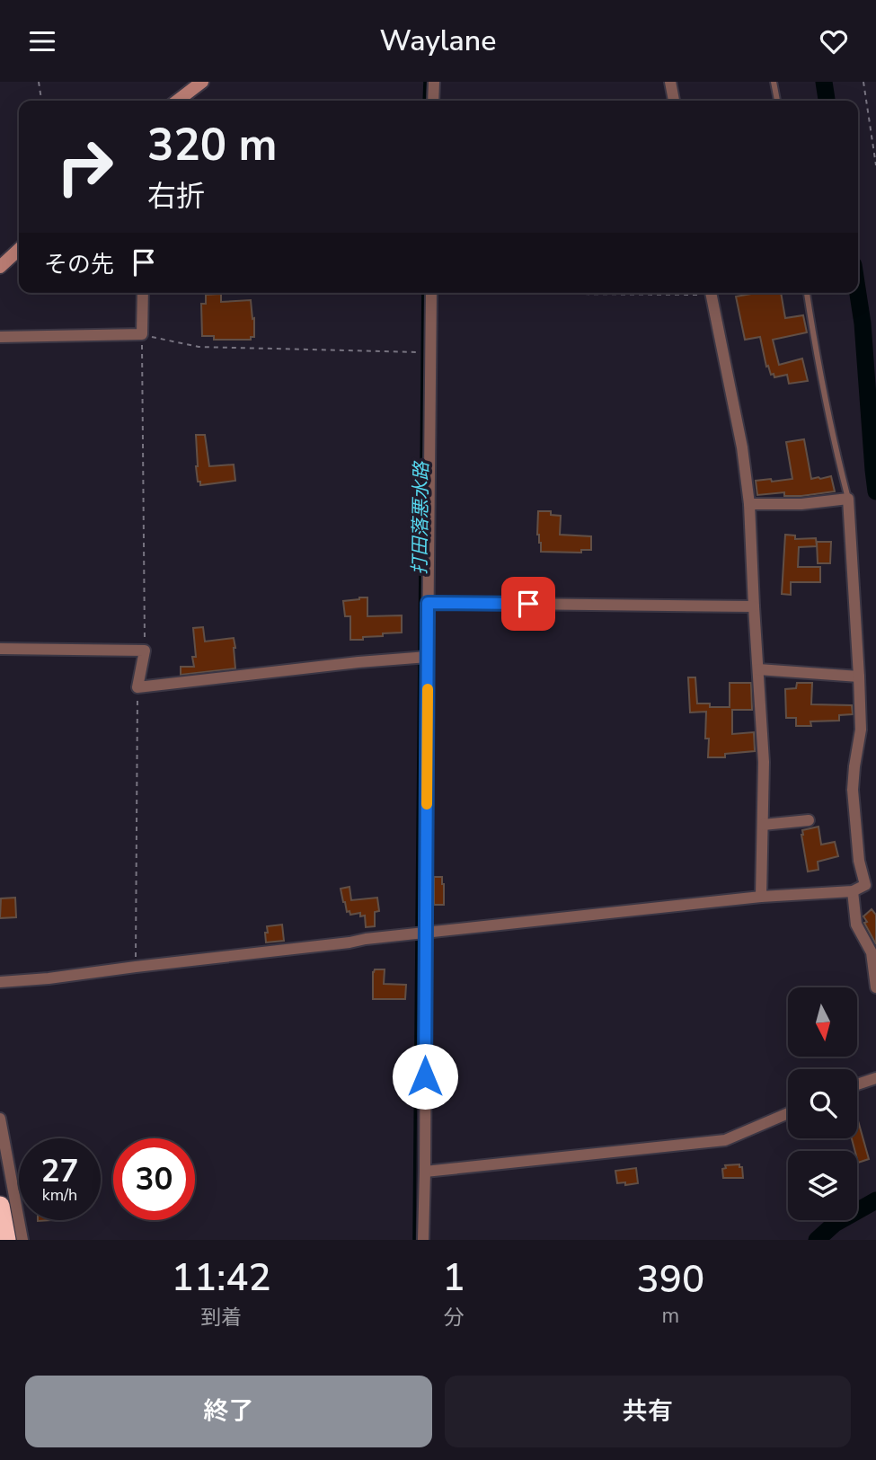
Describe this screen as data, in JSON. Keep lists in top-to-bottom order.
{
  "water": ["打田落悪水路"],
  "north": "bottom",
  "page": {
    "header": "Waylane",
    "turn": ["320 m", "右折"],
    "then": "その先",
    "speed": "27 km/h",
    "limit": "30",
    "eta": [
      "11:42",
      "到着",
      "1",
      "分",
      "390",
      "m"
    ],
    "buttons": ["終了", "共有"]
  }
}
